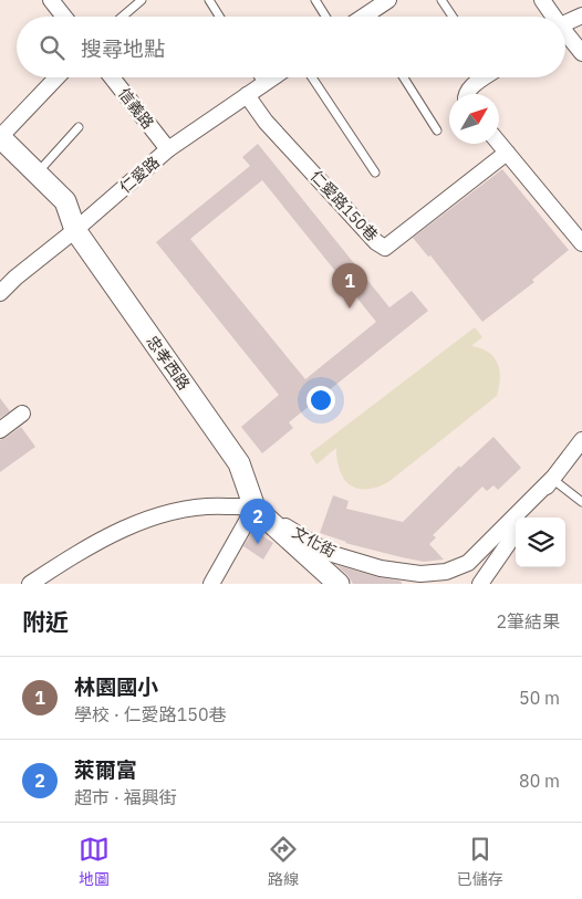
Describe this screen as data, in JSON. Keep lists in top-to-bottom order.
{
  "streets": {
    "street": [
      "信義路",
      "仁愛路",
      "仁愛路150巷",
      "忠孝西路",
      "文化街"
    ]
  },
  "crossings": [
    ["信義路", "仁愛路"],
    ["仁愛路", "仁愛路150巷"],
    ["仁愛路", "忠孝西路"],
    ["忠孝西路", "文化街"]
  ],
  "north": "top right",
  "page": {
    "search": "搜尋地點",
    "pins": ["1", "2"],
    "heading": ["附近", "2筆結果"],
    "list": [
      {
        "mark": "1",
        "name": "林園國小",
        "note": "學校 · 仁愛路150巷",
        "value": "50 m"
      },
      {
        "mark": "2",
        "name": "萊爾富",
        "note": "超市 · 福興街",
        "value": "80 m"
      }
    ],
    "nav": ["地圖", "路線", "已儲存"]
  }
}
